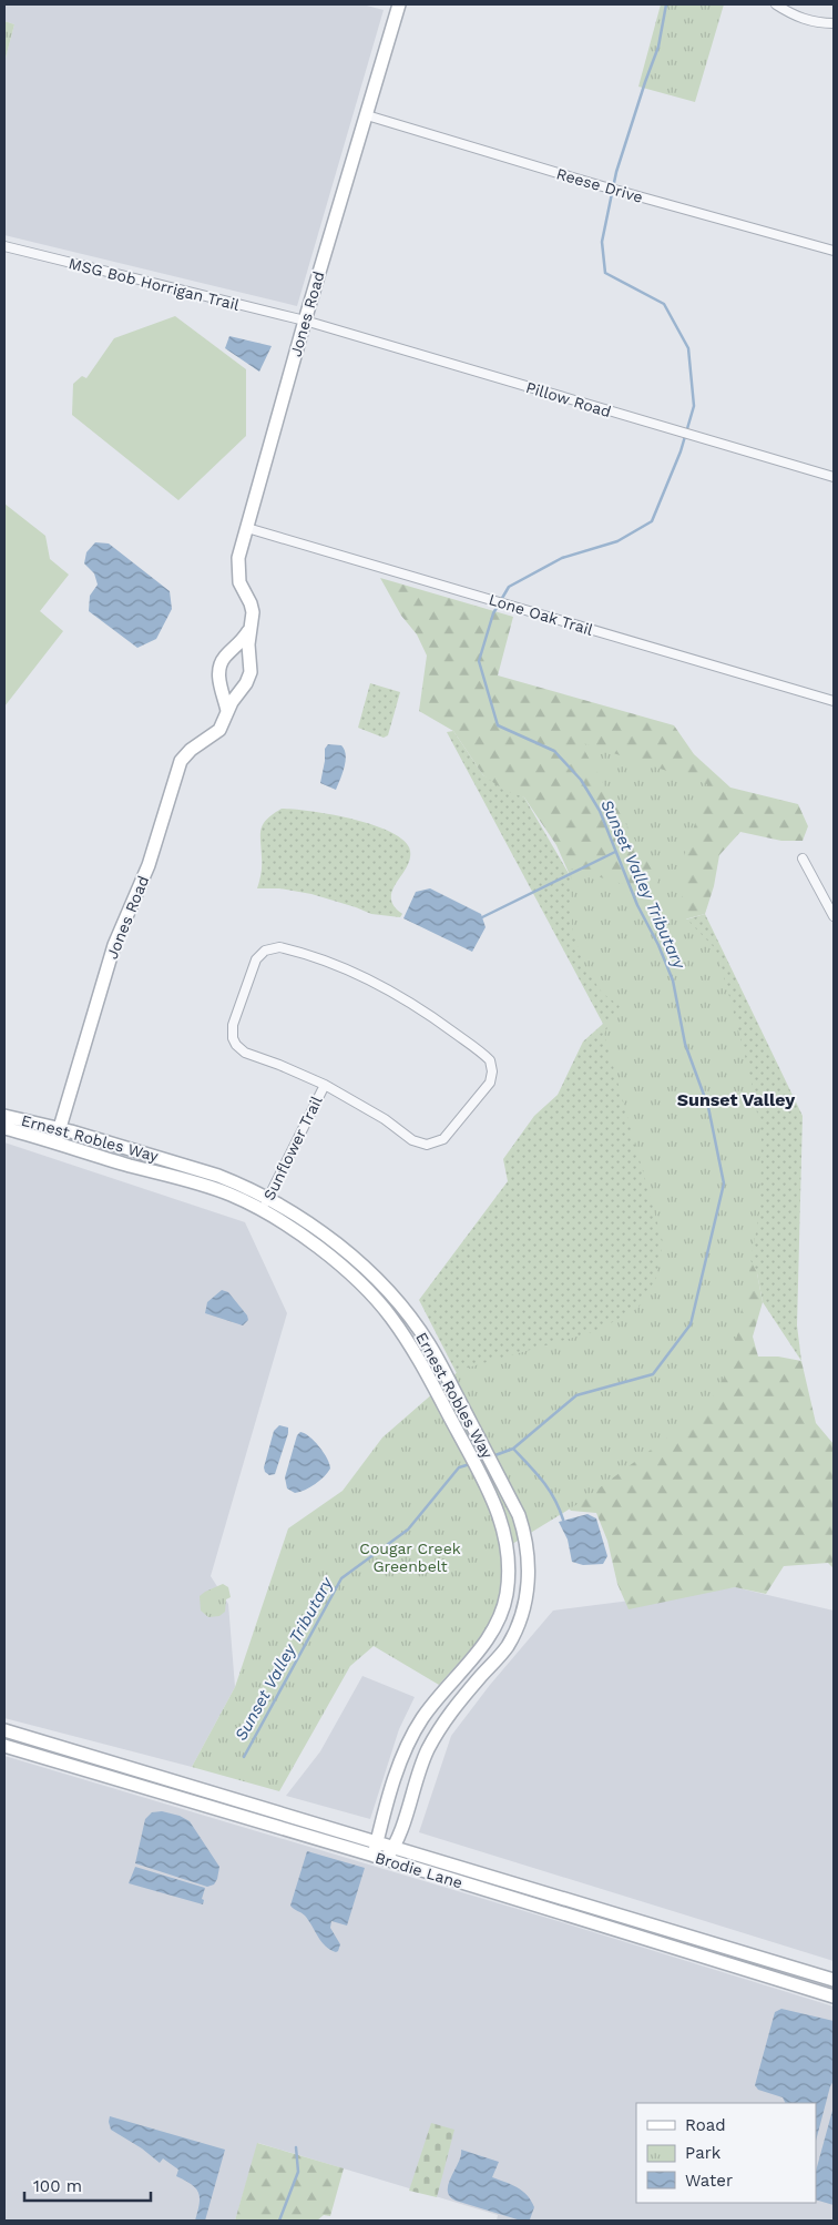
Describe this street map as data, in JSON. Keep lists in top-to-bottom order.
{
  "streets": {
    "street": [
      "Reese Drive",
      "MSG Bob Horrigan Trail",
      "Jones Road",
      "Pillow Road",
      "Lone Oak Trail",
      "Ernest Robles Way",
      "Sunflower Trail",
      "Brodie Lane"
    ]
  },
  "crossings": [
    ["Reese Drive", "Jones Road"],
    ["MSG Bob Horrigan Trail", "Jones Road"],
    ["MSG Bob Horrigan Trail", "Pillow Road"],
    ["Jones Road", "Pillow Road"],
    ["Jones Road", "Lone Oak Trail"],
    ["Jones Road", "Ernest Robles Way"],
    ["Ernest Robles Way", "Sunflower Trail"],
    ["Ernest Robles Way", "Brodie Lane"]
  ],
  "districts": ["Sunset Valley"],
  "water": ["Sunset Valley Tributary"],
  "parks": ["Cougar Creek Greenbelt"],
  "legend": ["Road", "Park", "Water"],
  "scale_bar": "100 m"
}
